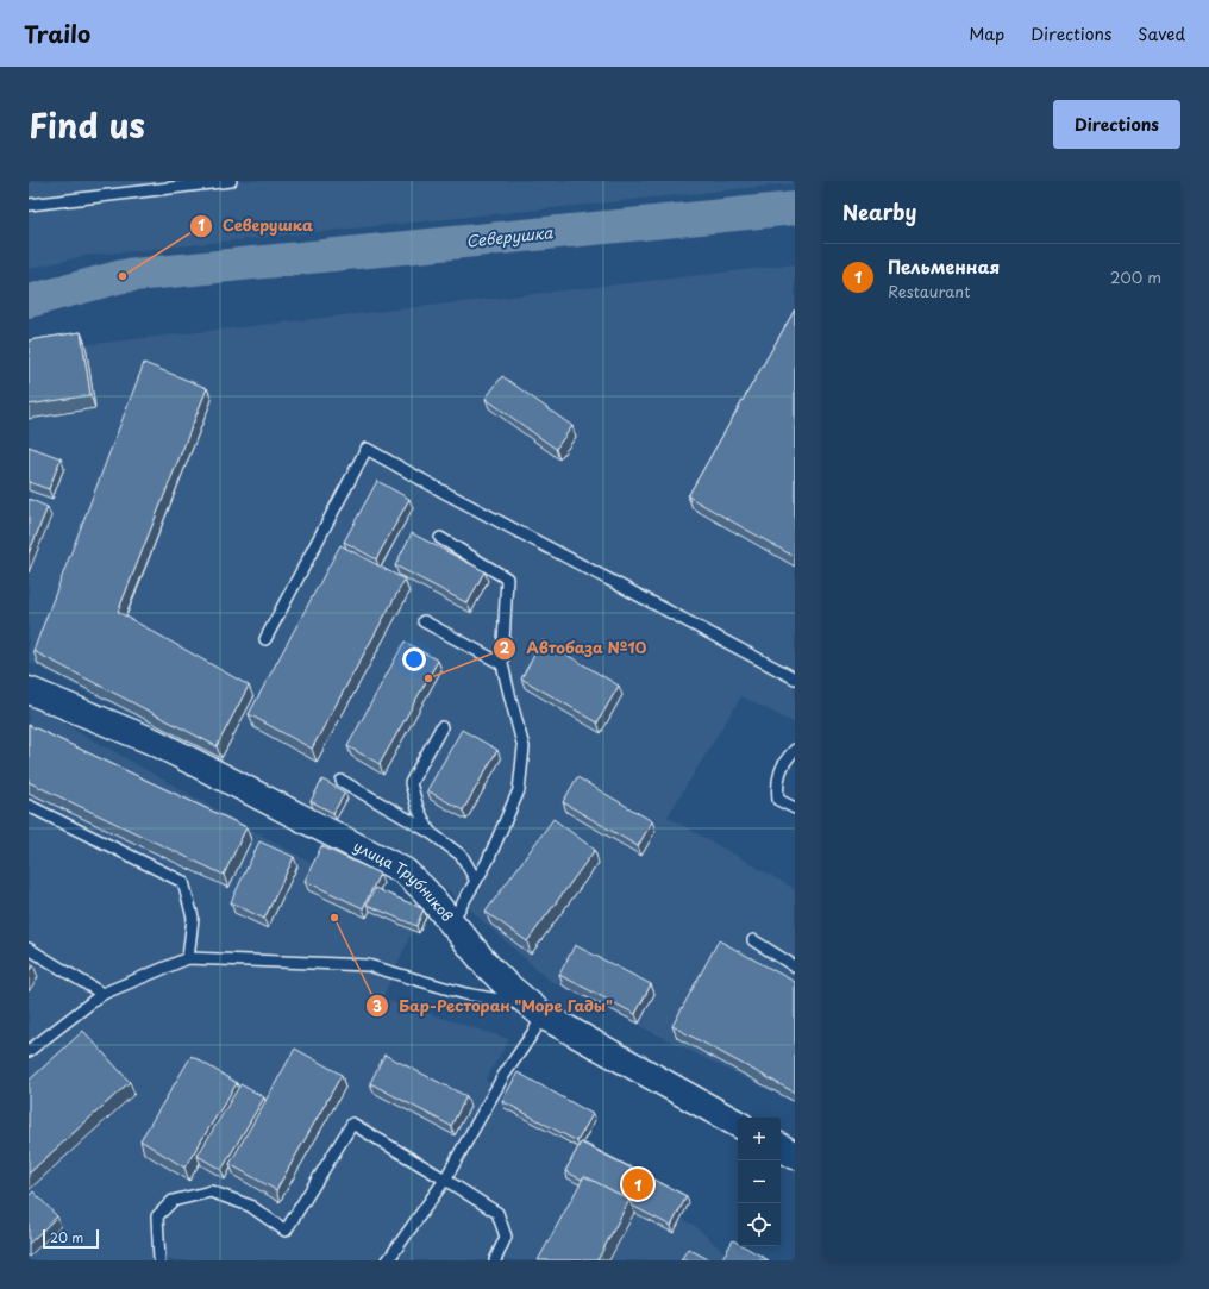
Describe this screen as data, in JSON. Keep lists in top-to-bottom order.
{
  "streets": {
    "main road": ["улица Трубников"]
  },
  "water": ["Северушка"],
  "places": ["Северушка", "Автобаза №10", "Бар-Ресторан \"Море Гады\""],
  "scale_bar": "20 m",
  "page": {
    "header": "Trailo",
    "nav": ["Map", "Directions", "Saved"],
    "title": "Find us",
    "buttons": "Directions",
    "heading": "Nearby",
    "list": [
      {
        "mark": "1",
        "name": "Пельменная",
        "note": "Restaurant",
        "value": "200 m"
      }
    ],
    "map_buttons": ["+", "−"],
    "pins": "1",
    "scale": "20 m"
  }
}
